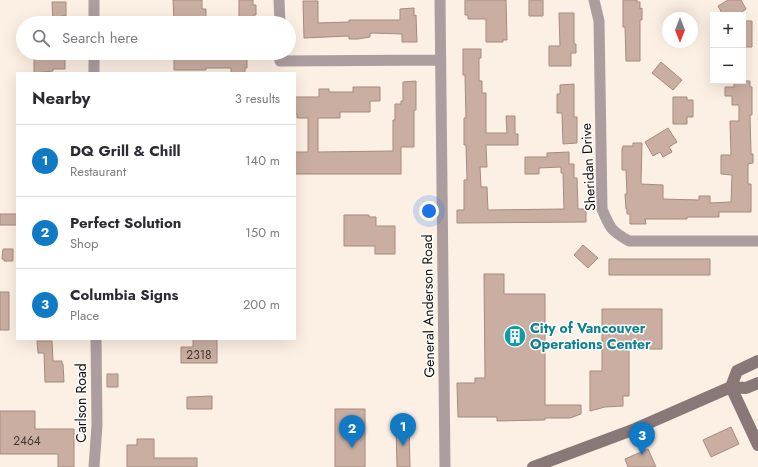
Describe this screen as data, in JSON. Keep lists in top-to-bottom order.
{
  "streets": {
    "street": ["Sheridan Drive", "General Anderson Road", "Carlson Road"]
  },
  "places": {
    "building": ["City of Vancouver Operations Center"]
  },
  "house_numbers": ["2318", "2464"],
  "north": "bottom",
  "page": {
    "map_buttons": ["+", "−"],
    "search": "Search here",
    "heading": ["Nearby", "3 results"],
    "list": [
      {
        "mark": "1",
        "name": "DQ Grill & Chill",
        "note": "Restaurant",
        "value": "140 m"
      },
      {
        "mark": "2",
        "name": "Perfect Solution",
        "note": "Shop",
        "value": "150 m"
      },
      {
        "mark": "3",
        "name": "Columbia Signs",
        "note": "Place",
        "value": "200 m"
      }
    ],
    "pins": ["1", "2", "3"]
  }
}
